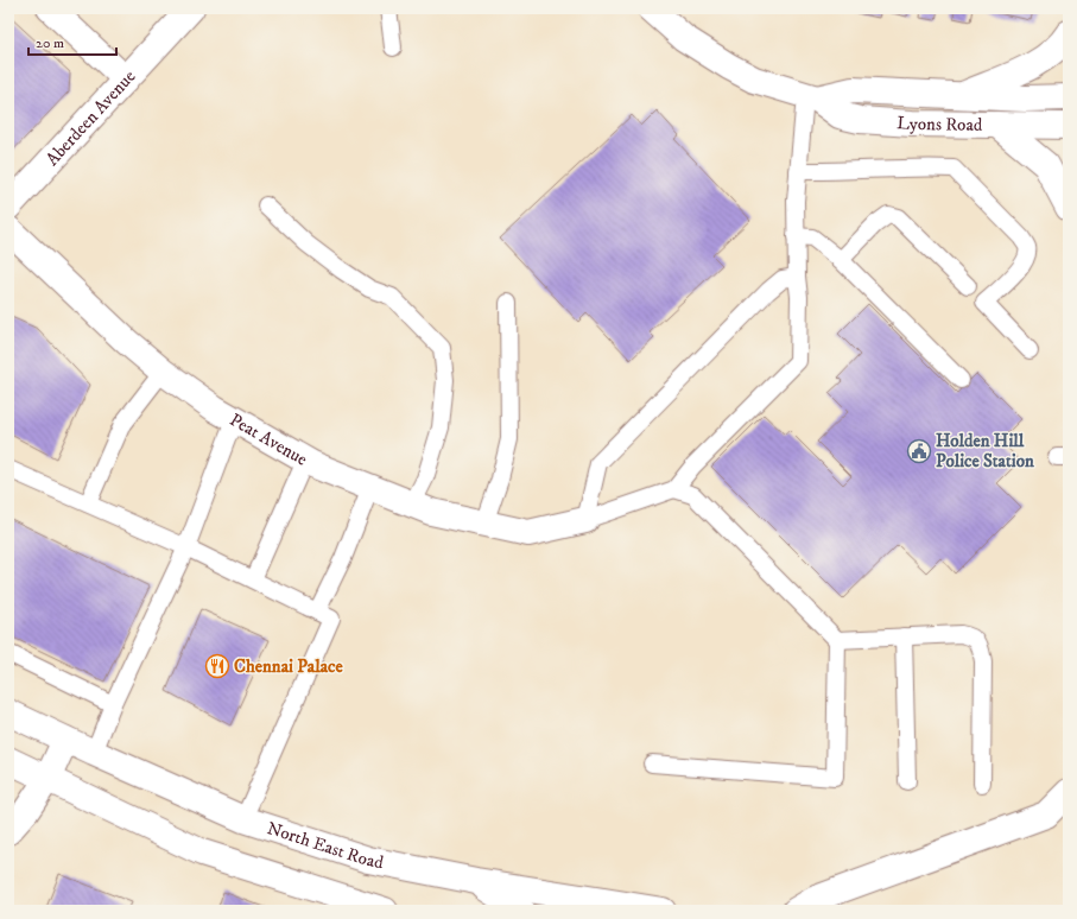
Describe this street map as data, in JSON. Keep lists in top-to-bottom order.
{
  "streets": {
    "main road": [
      "Aberdeen Avenue",
      "Lyons Road",
      "Peat Avenue",
      "North East Road"
    ]
  },
  "places": {
    "public building": ["Holden Hill Police Station"],
    "restaurant": ["Chennai Palace"]
  },
  "scale_bar": "20 m"
}
